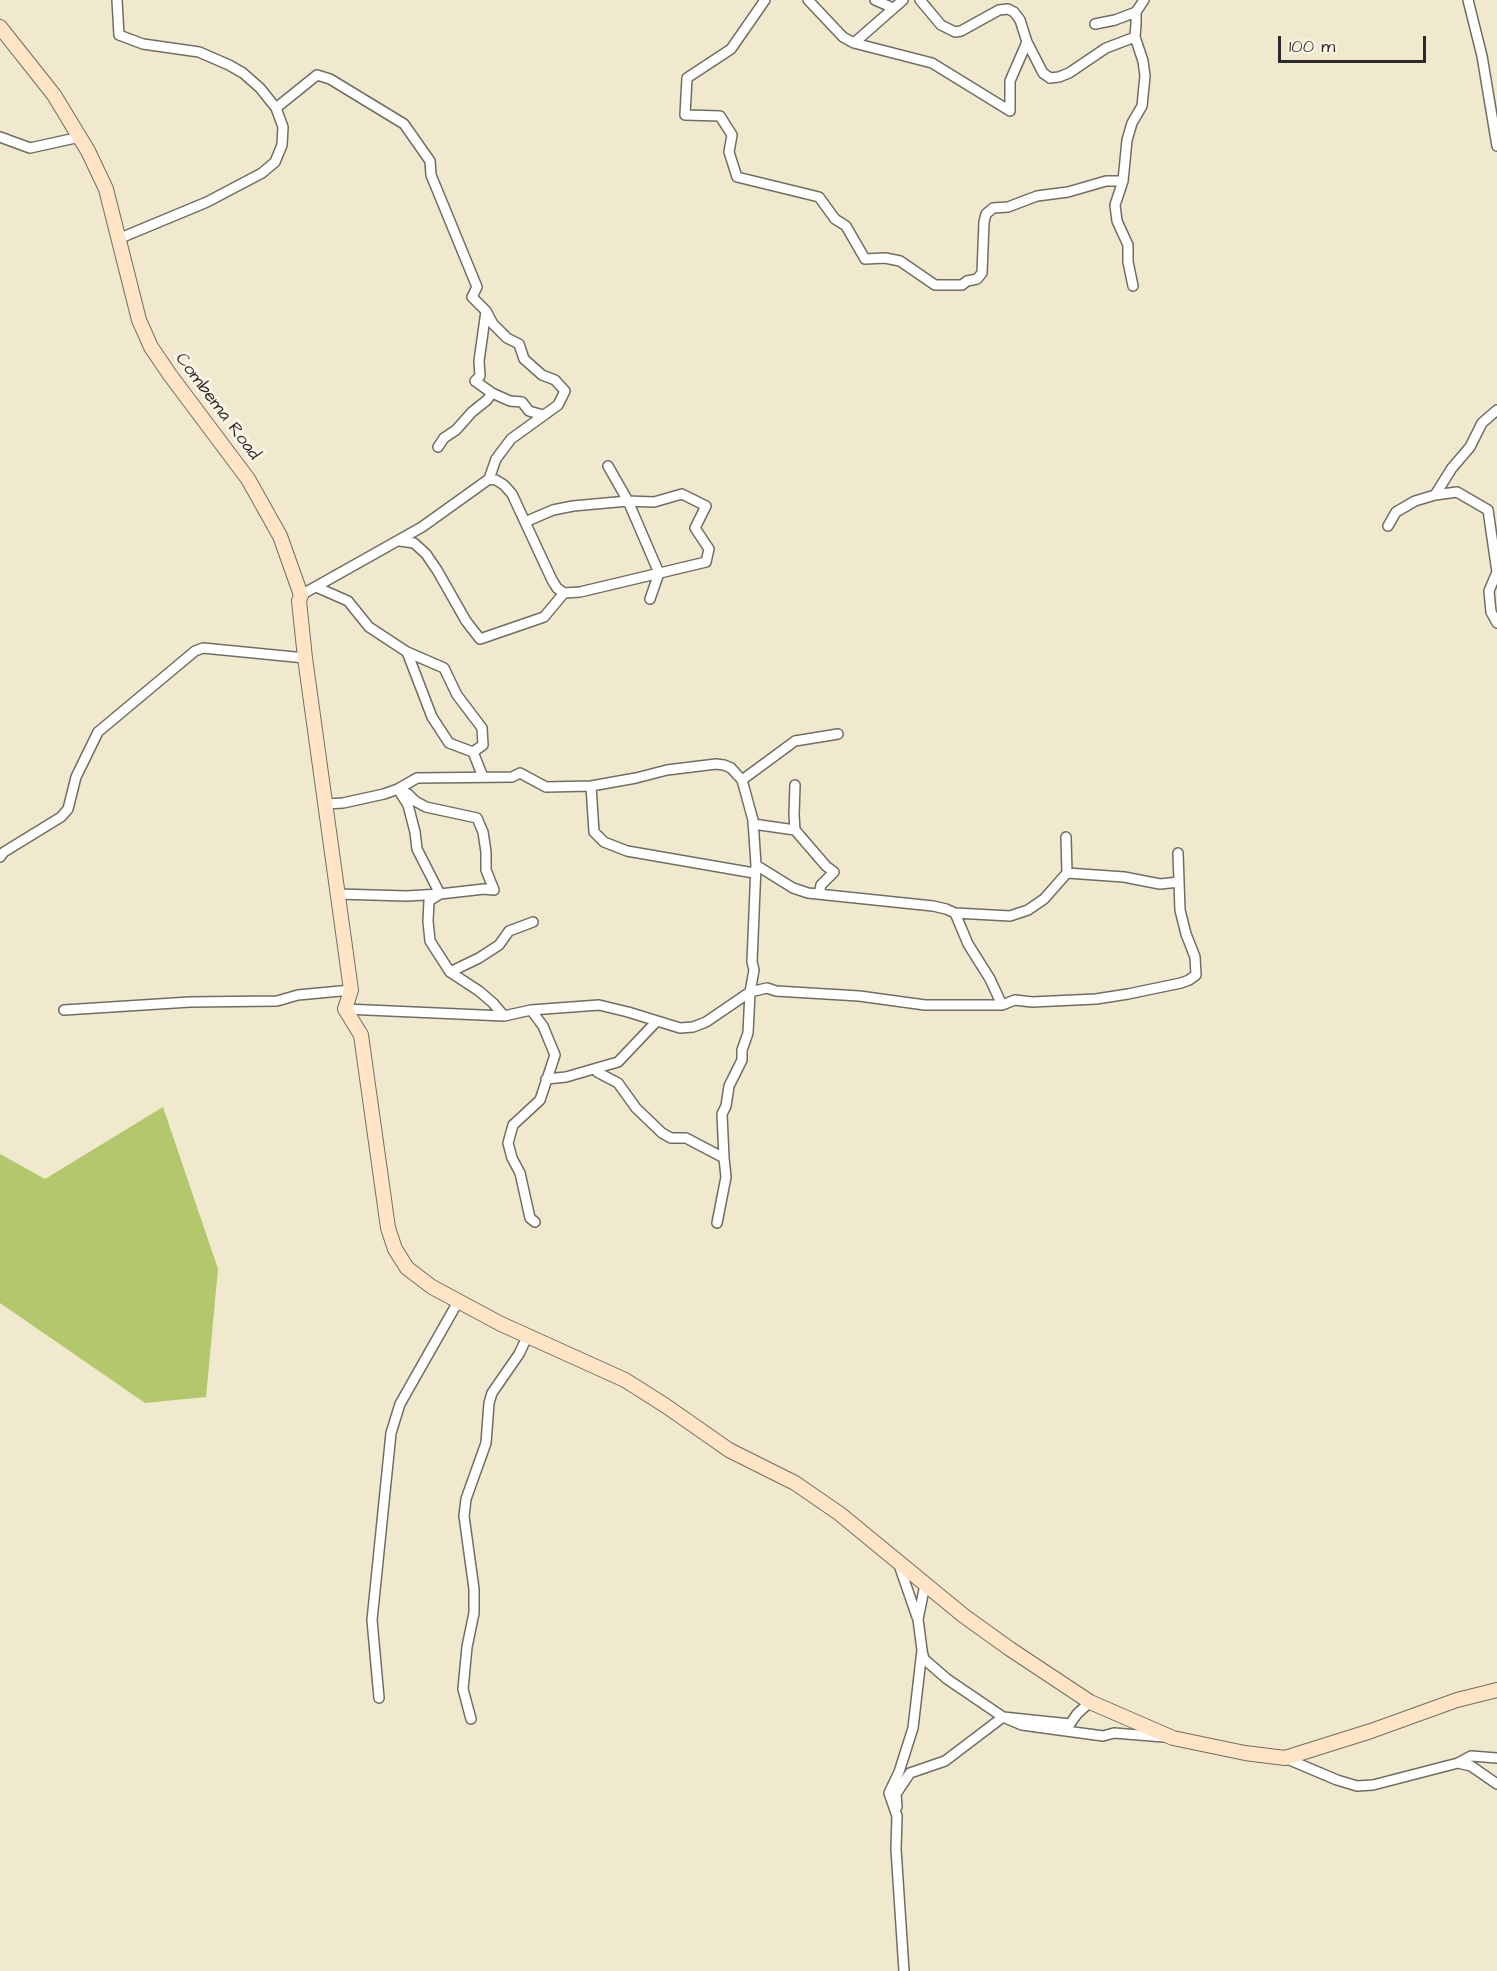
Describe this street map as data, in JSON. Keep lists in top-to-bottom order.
{
  "streets": {
    "street": ["Combema Road"]
  },
  "scale_bar": "100 m"
}
